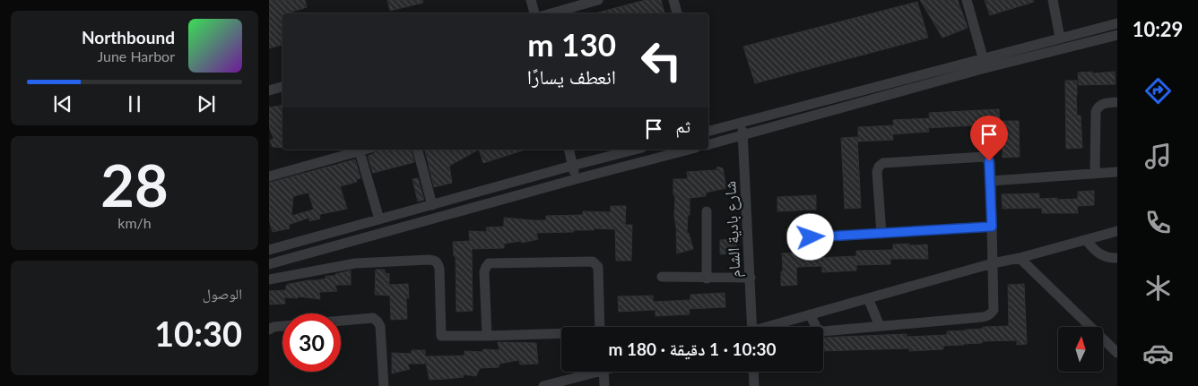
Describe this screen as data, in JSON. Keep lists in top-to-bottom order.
{
  "streets": {
    "street": ["شارع بادية الشام"]
  },
  "north": "top",
  "page": {
    "tabs": "10:29",
    "turn": ["130 m", "انعطف يسارًا"],
    "song": ["Northbound", "June Harbor"],
    "then": "ثم",
    "tile": [
      ["28", "km/h"],
      ["الوصول", "10:30"]
    ],
    "limit": "30",
    "trip": "10:30 · 1 دقيقة · 180 m"
  }
}
